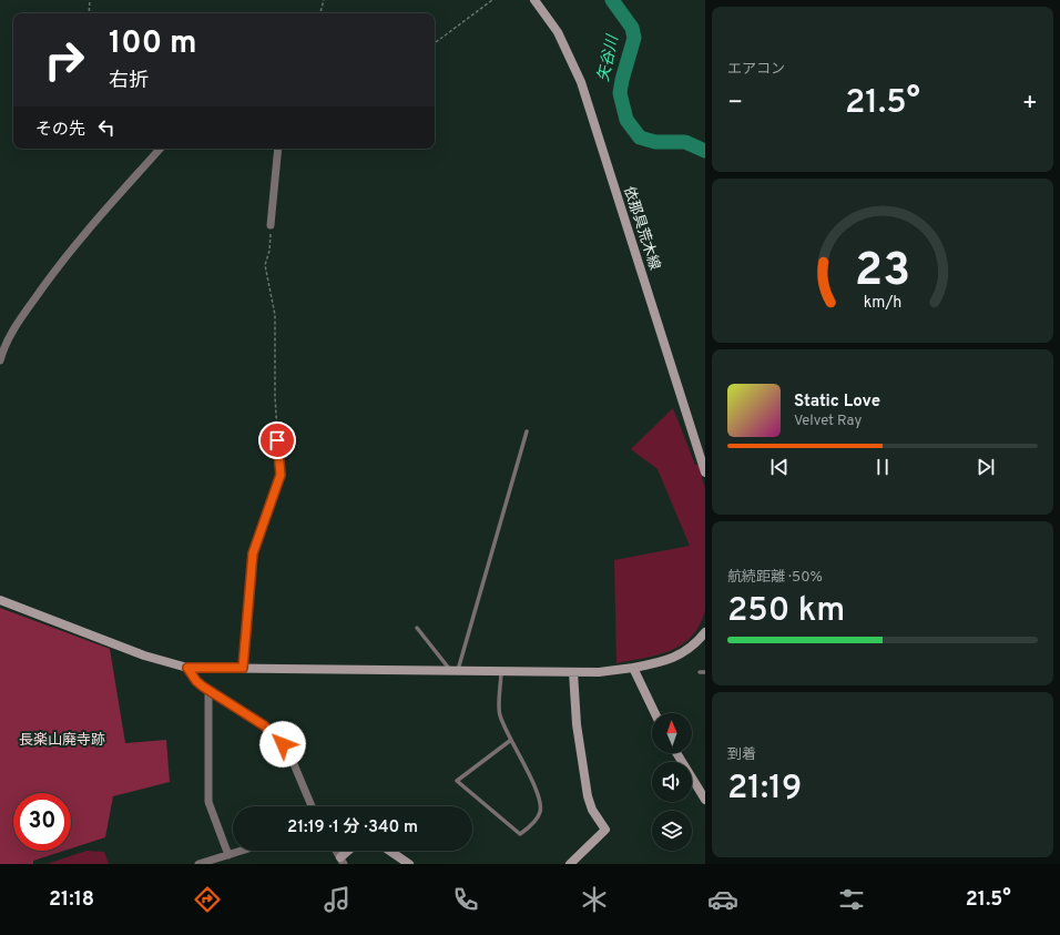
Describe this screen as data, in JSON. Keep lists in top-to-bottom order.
{
  "streets": {
    "street": ["依那具荒木線"]
  },
  "water": ["矢谷川"],
  "parks": ["長楽山廃寺跡"],
  "north": "top",
  "page": {
    "tile": [
      "エアコン",
      ["航続距離 · 50%", "250 km"],
      ["到着", "21:19"]
    ],
    "turn": ["100 m", "右折"],
    "heat": ["−", "21.5°", "+"],
    "then": "その先",
    "song": ["Static Love", "Velvet Ray"],
    "limit": "30",
    "trip": "21:19 · 1 分 · 340 m",
    "tabs": ["21:18", "21.5°"],
    "gauge": ["23", "km/h"]
  }
}
